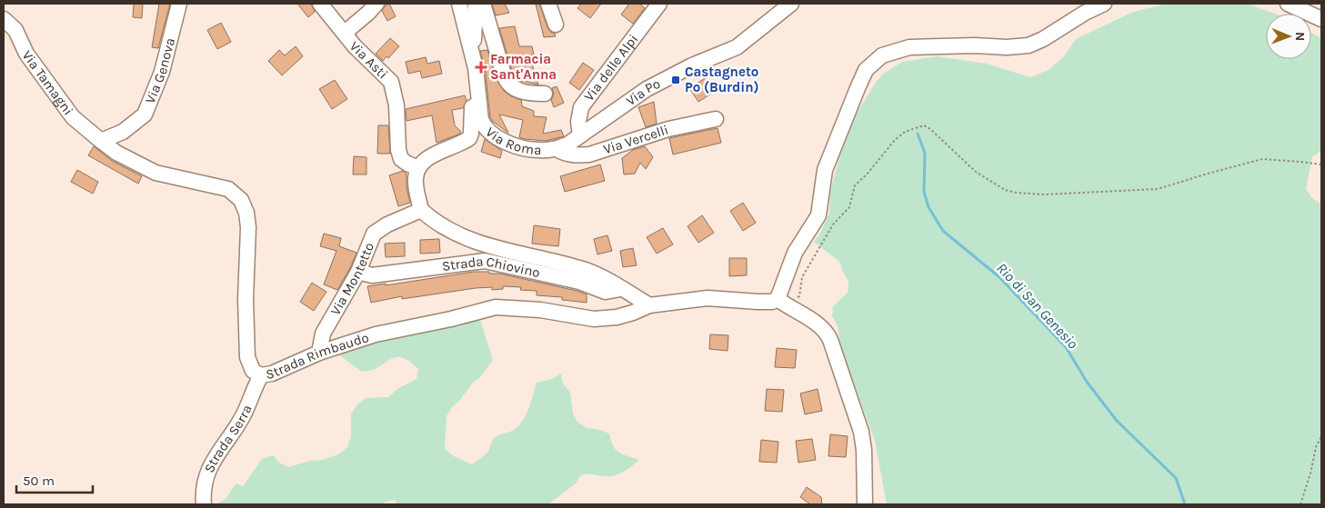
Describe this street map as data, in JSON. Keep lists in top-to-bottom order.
{
  "streets": {
    "street": [
      "Via Asti",
      "Via delle Alpi",
      "Via Genova",
      "Via Tamagni",
      "Via Po",
      "Via Roma",
      "Via Vercelli",
      "Strada Chiovino",
      "Via Montetto",
      "Strada Rimbaudo",
      "Strada Serra"
    ]
  },
  "crossings": [
    ["Via delle Alpi", "Via Po"],
    ["Via Genova", "Via Tamagni"],
    ["Via Genova", "Strada Rimbaudo"],
    ["Via Tamagni", "Strada Rimbaudo"],
    ["Via Po", "Via Roma"],
    ["Via Po", "Via Vercelli"],
    ["Via Roma", "Via Vercelli"],
    ["Strada Chiovino", "Via Montetto"],
    ["Strada Chiovino", "Strada Rimbaudo"],
    ["Via Montetto", "Strada Rimbaudo"],
    ["Strada Rimbaudo", "Strada Serra"]
  ],
  "water": ["Rio di San Genesio"],
  "places": {
    "health": ["Farmacia Sant'Anna"],
    "transit": ["Castagneto Po (Burdin)"]
  },
  "scale_bar": "50 m",
  "north": "right"
}
